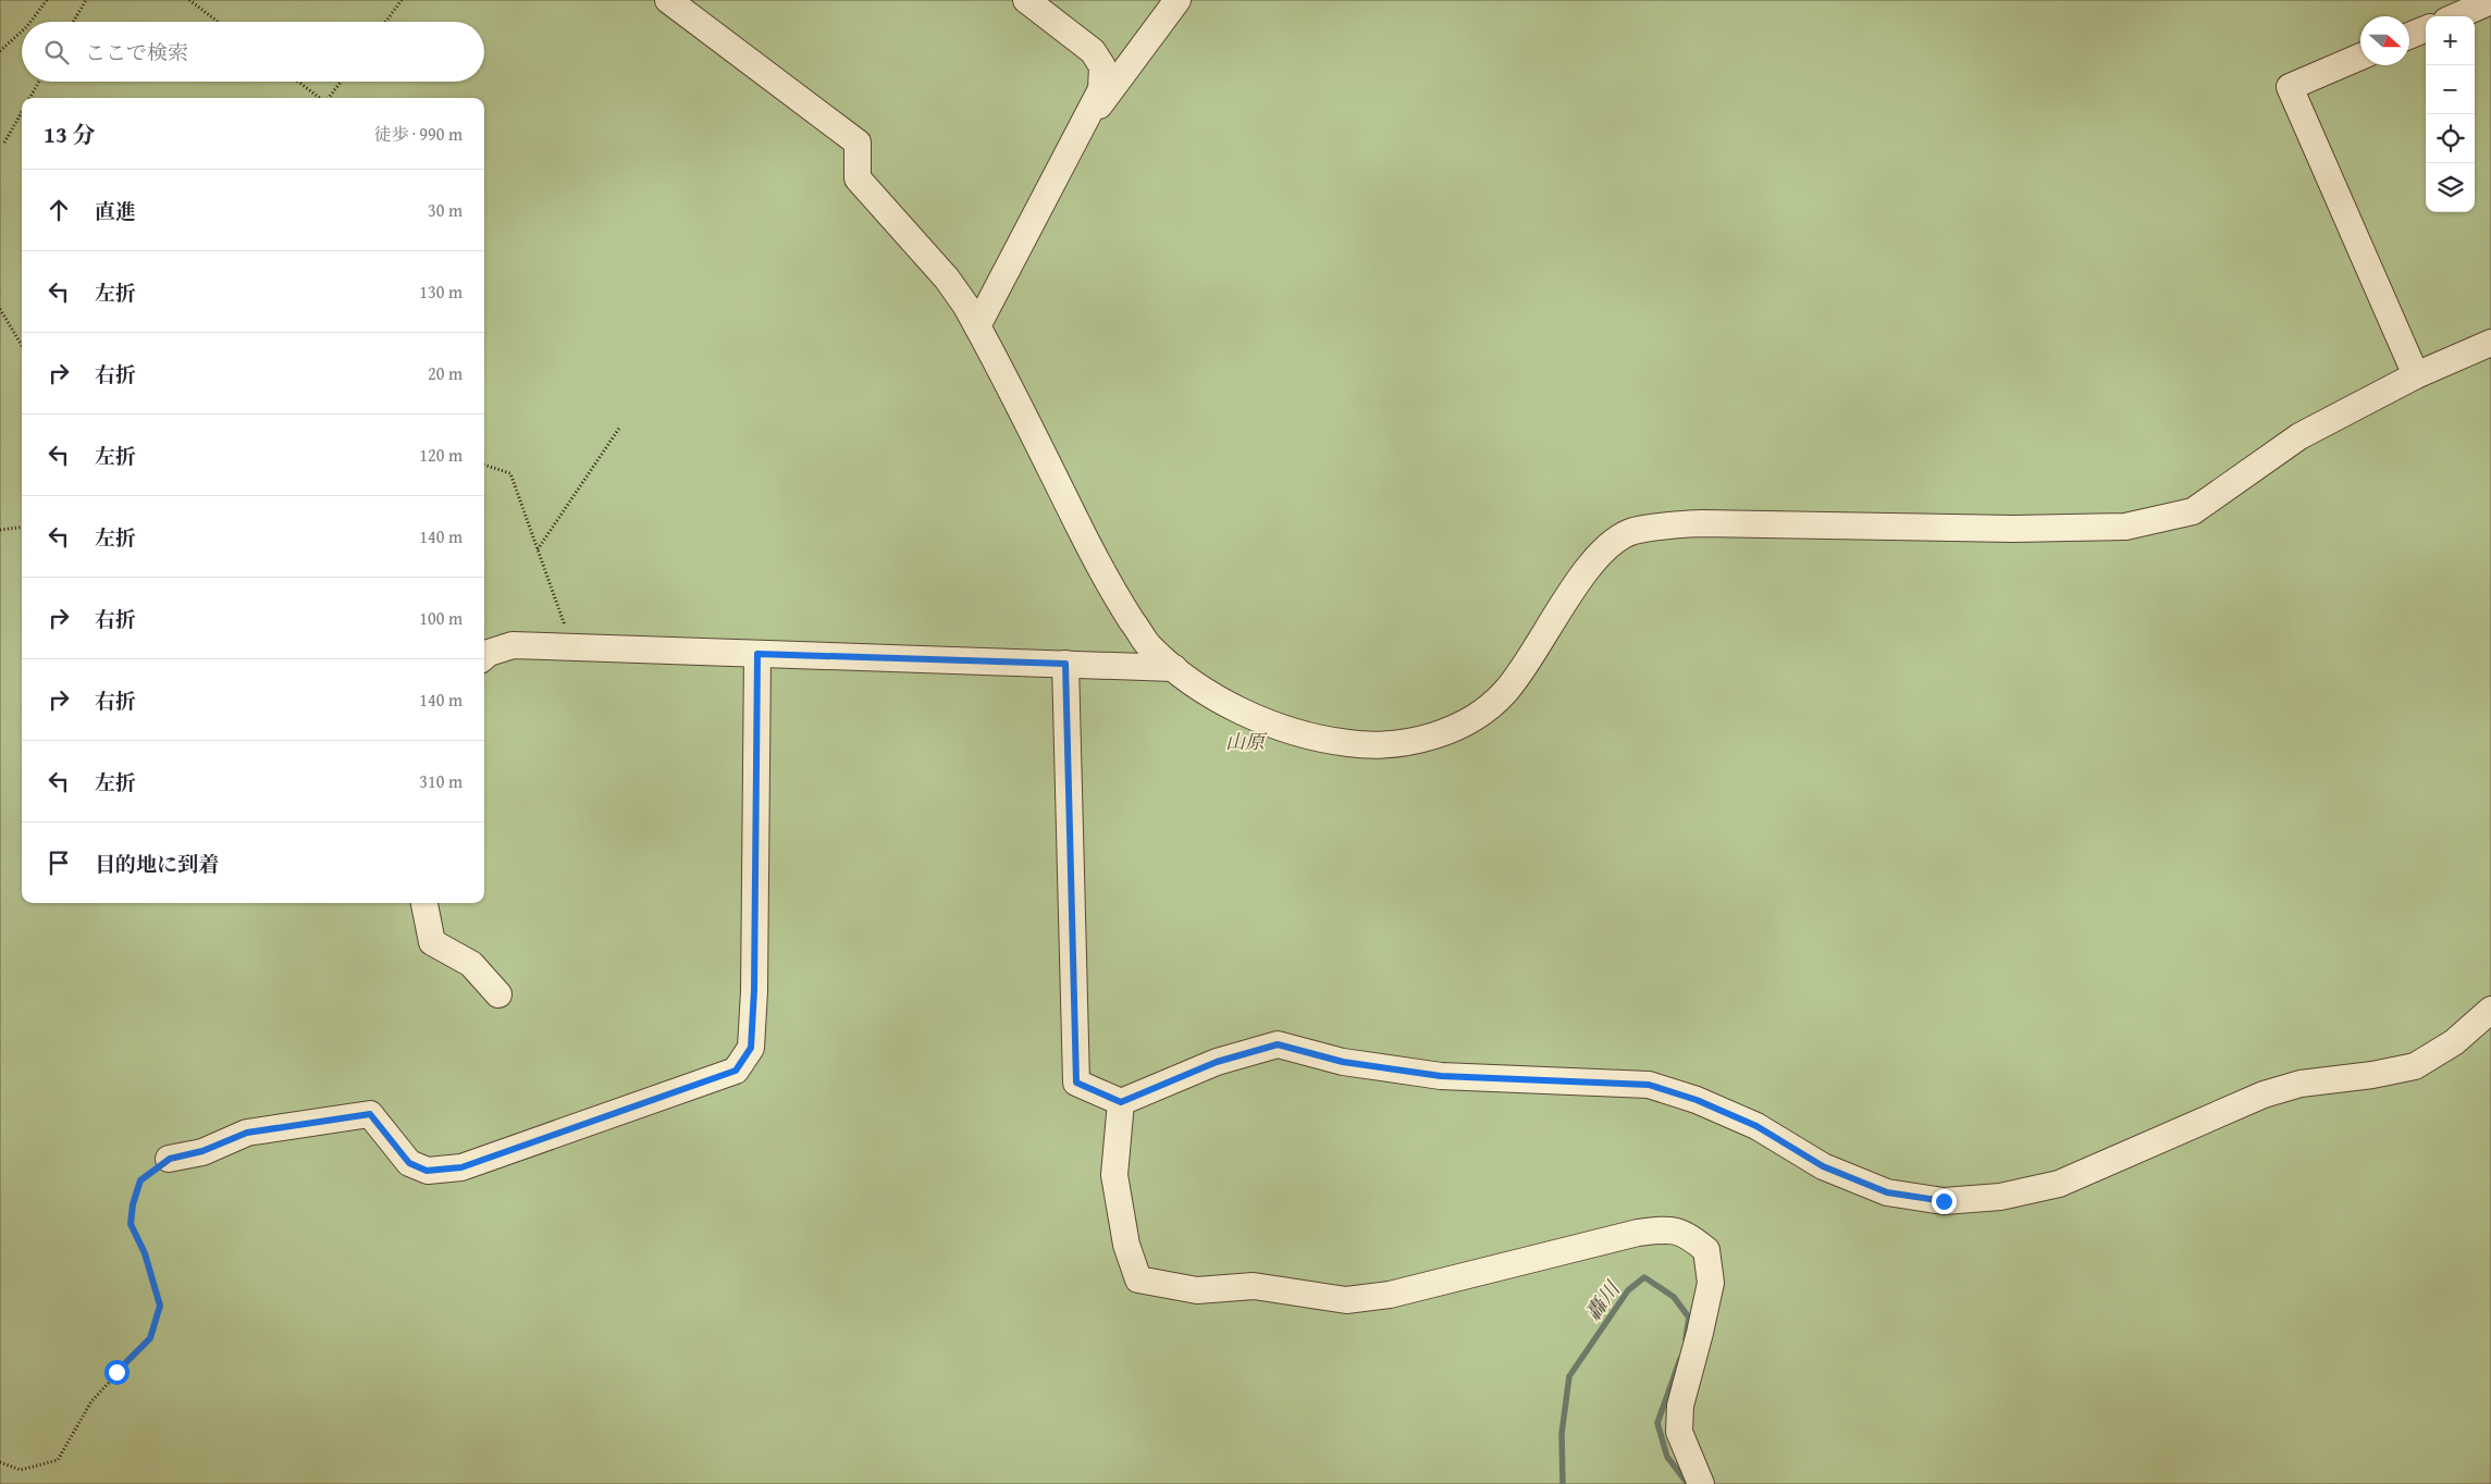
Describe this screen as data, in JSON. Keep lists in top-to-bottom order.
{
  "water": ["轟川"],
  "parks": ["山原"],
  "north": "right",
  "page": {
    "map_buttons": ["+", "−"],
    "search": "ここで検索",
    "heading": ["13 分", "徒歩 · 990 m"],
    "list": [
      ["直進", "30 m"],
      ["左折", "130 m"],
      ["右折", "20 m"],
      ["左折", "120 m"],
      ["左折", "140 m"],
      ["右折", "100 m"],
      ["右折", "140 m"],
      ["左折", "310 m"],
      "目的地に到着"
    ]
  }
}
